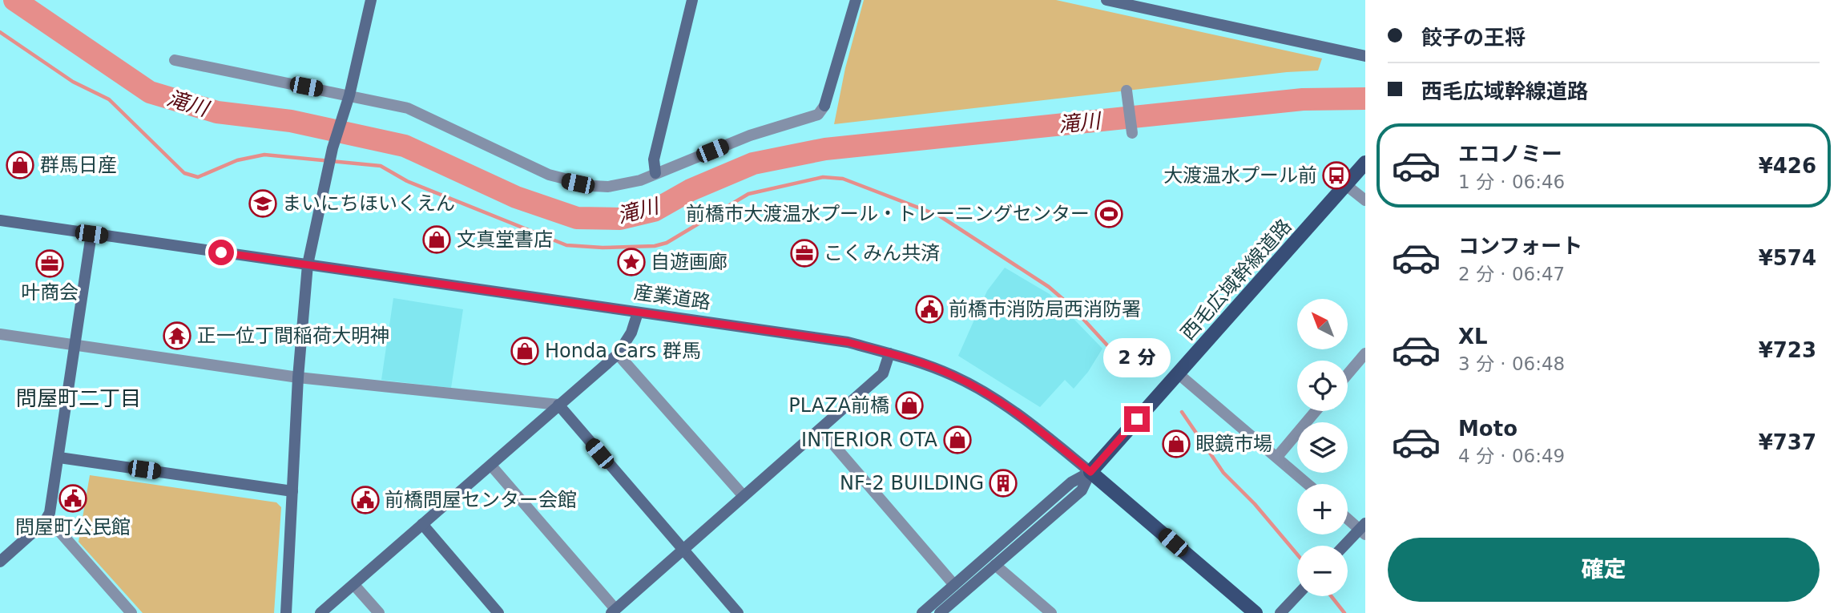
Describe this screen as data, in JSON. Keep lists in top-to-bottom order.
{
  "streets": {
    "main road": ["西毛広域幹線道路", "産業道路"]
  },
  "crossings": [
    ["西毛広域幹線道路", "産業道路"]
  ],
  "districts": ["問屋町二丁目"],
  "water": ["滝川"],
  "places": {
    "shop": [
      "群馬日産",
      "文真堂書店",
      "Honda Cars 群馬",
      "PLAZA前橋",
      "INTERIOR OTA",
      "眼鏡市場"
    ],
    "bus stop": ["大渡温水プール前"],
    "school or university": ["まいにちほいくえん"],
    "sports": ["前橋市大渡温水プール・トレーニングセンター"],
    "office": ["こくみん共済", "叶商会"],
    "place": ["自遊画廊"],
    "public building": ["前橋市消防局西消防署", "問屋町公民館", "前橋問屋センター会館"],
    "temple": ["正一位丁間稲荷大明神"],
    "building": ["NF-2 BUILDING"]
  },
  "north": "top left",
  "page": {
    "banner": ["餃子の王将", "西毛広域幹線道路"],
    "list": [
      {
        "name": "エコノミー",
        "note": "1 分 · 06:46",
        "value": "¥426"
      },
      {
        "name": "コンフォート",
        "note": "2 分 · 06:47",
        "value": "¥574"
      },
      {
        "name": "XL",
        "note": "3 分 · 06:48",
        "value": "¥723"
      },
      {
        "name": "Moto",
        "note": "4 分 · 06:49",
        "value": "¥737"
      }
    ],
    "map_buttons": ["+", "−"],
    "bubble": "2 分",
    "buttons": "確定"
  }
}
